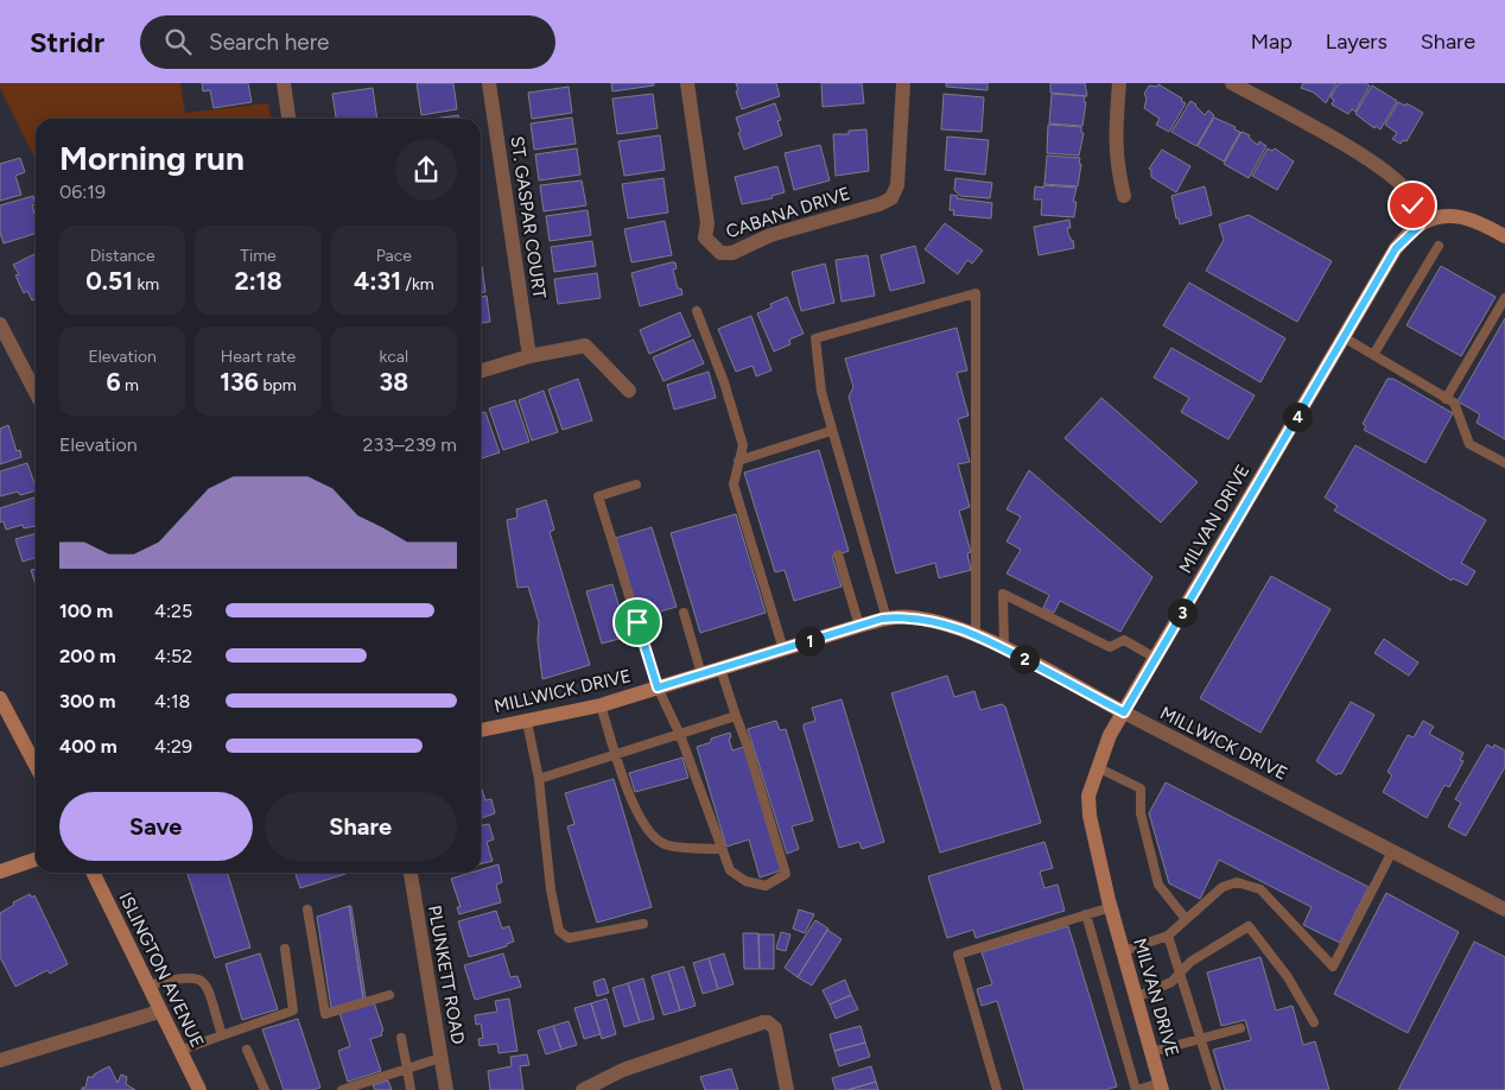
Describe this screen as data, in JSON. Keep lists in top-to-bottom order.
{
  "streets": {
    "street": [
      "CABANA DRIVE",
      "ST. GASPAR COURT",
      "MILVAN DRIVE",
      "MILLWICK DRIVE",
      "ISLINGTON AVENUE",
      "PLUNKETT ROAD"
    ]
  },
  "crossings": [
    ["MILVAN DRIVE", "MILLWICK DRIVE"]
  ],
  "page": {
    "header": "Stridr",
    "search": "Search here",
    "nav": ["Map", "Layers", "Share"],
    "heading": ["Morning run", "06:19"],
    "stats": [
      ["Distance", "0.51 km"],
      ["Time", "2:18"],
      ["Pace", "4:31 /km"],
      ["Elevation", "6 m"],
      ["Heart rate", "136 bpm"],
      ["kcal", "38"]
    ],
    "pins": [
      "4",
      "3",
      "1",
      "2"
    ],
    "chart": ["Elevation", "233–239 m"],
    "list": [
      {
        "name": "100 m",
        "note": "4:25"
      },
      {
        "name": "200 m",
        "note": "4:52"
      },
      {
        "name": "300 m",
        "note": "4:18"
      },
      {
        "name": "400 m",
        "note": "4:29"
      }
    ],
    "buttons": ["Save", "Share"]
  }
}
